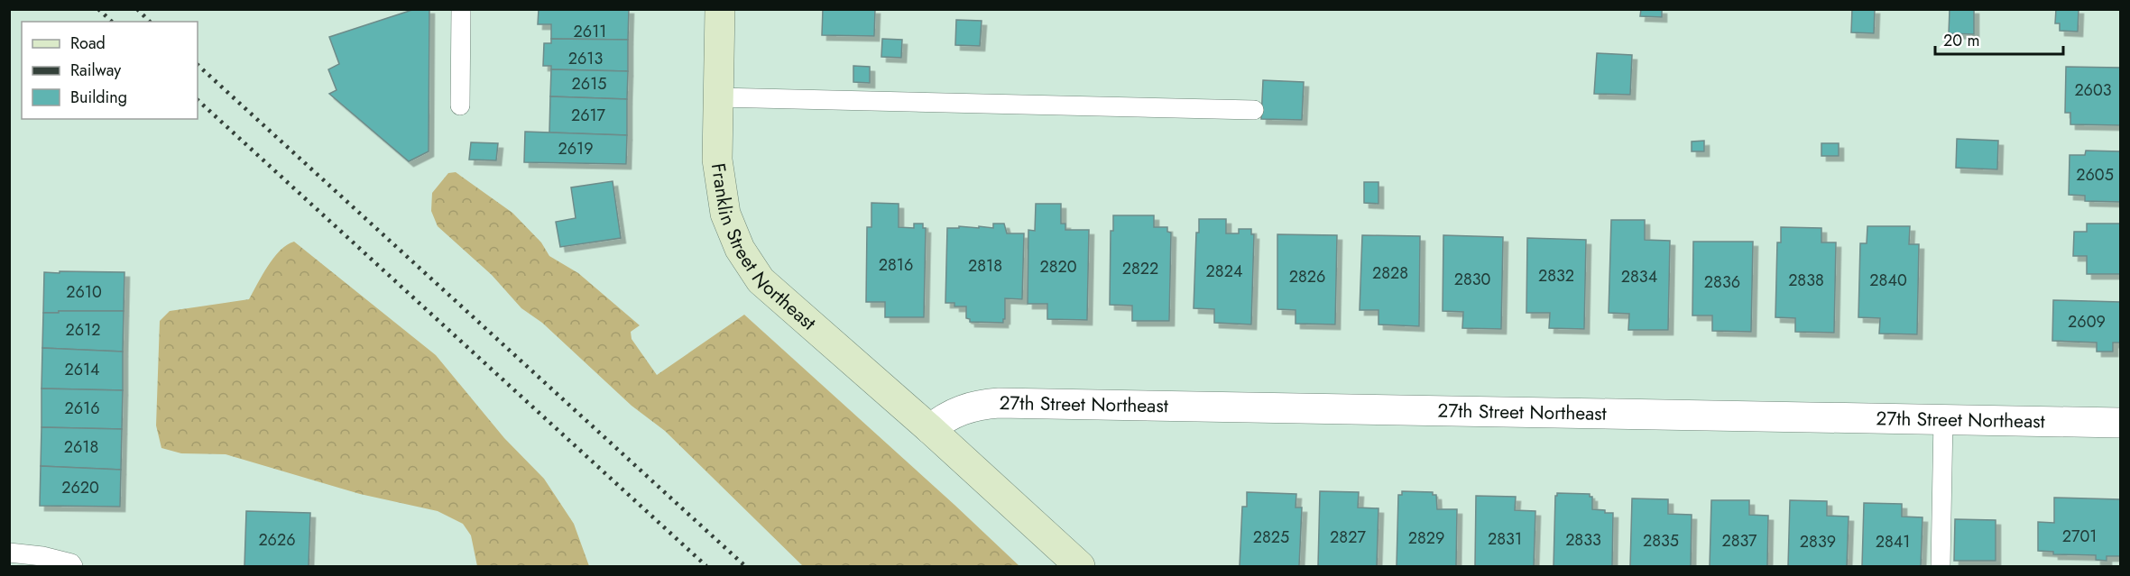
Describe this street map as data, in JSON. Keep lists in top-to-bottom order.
{
  "streets": {
    "street": ["Franklin Street Northeast", "27th Street Northeast"]
  },
  "crossings": [
    ["Franklin Street Northeast", "27th Street Northeast"]
  ],
  "house_numbers": [
    "2611",
    "2613",
    "2615",
    "2603",
    "2617",
    "2619",
    "2605",
    "2816",
    "2818",
    "2820",
    "2822",
    "2824",
    "2828",
    "2832",
    "2826",
    "2834",
    "2830",
    "2838",
    "2840",
    "2836",
    "2610",
    "2609",
    "2612",
    "2614",
    "2616",
    "2618",
    "2620",
    "2701",
    "2825",
    "2827",
    "2829",
    "2831",
    "2626",
    "2833",
    "2835",
    "2837",
    "2839",
    "2841"
  ],
  "legend": ["Road", "Railway", "Building"],
  "scale_bar": "20 m"
}
